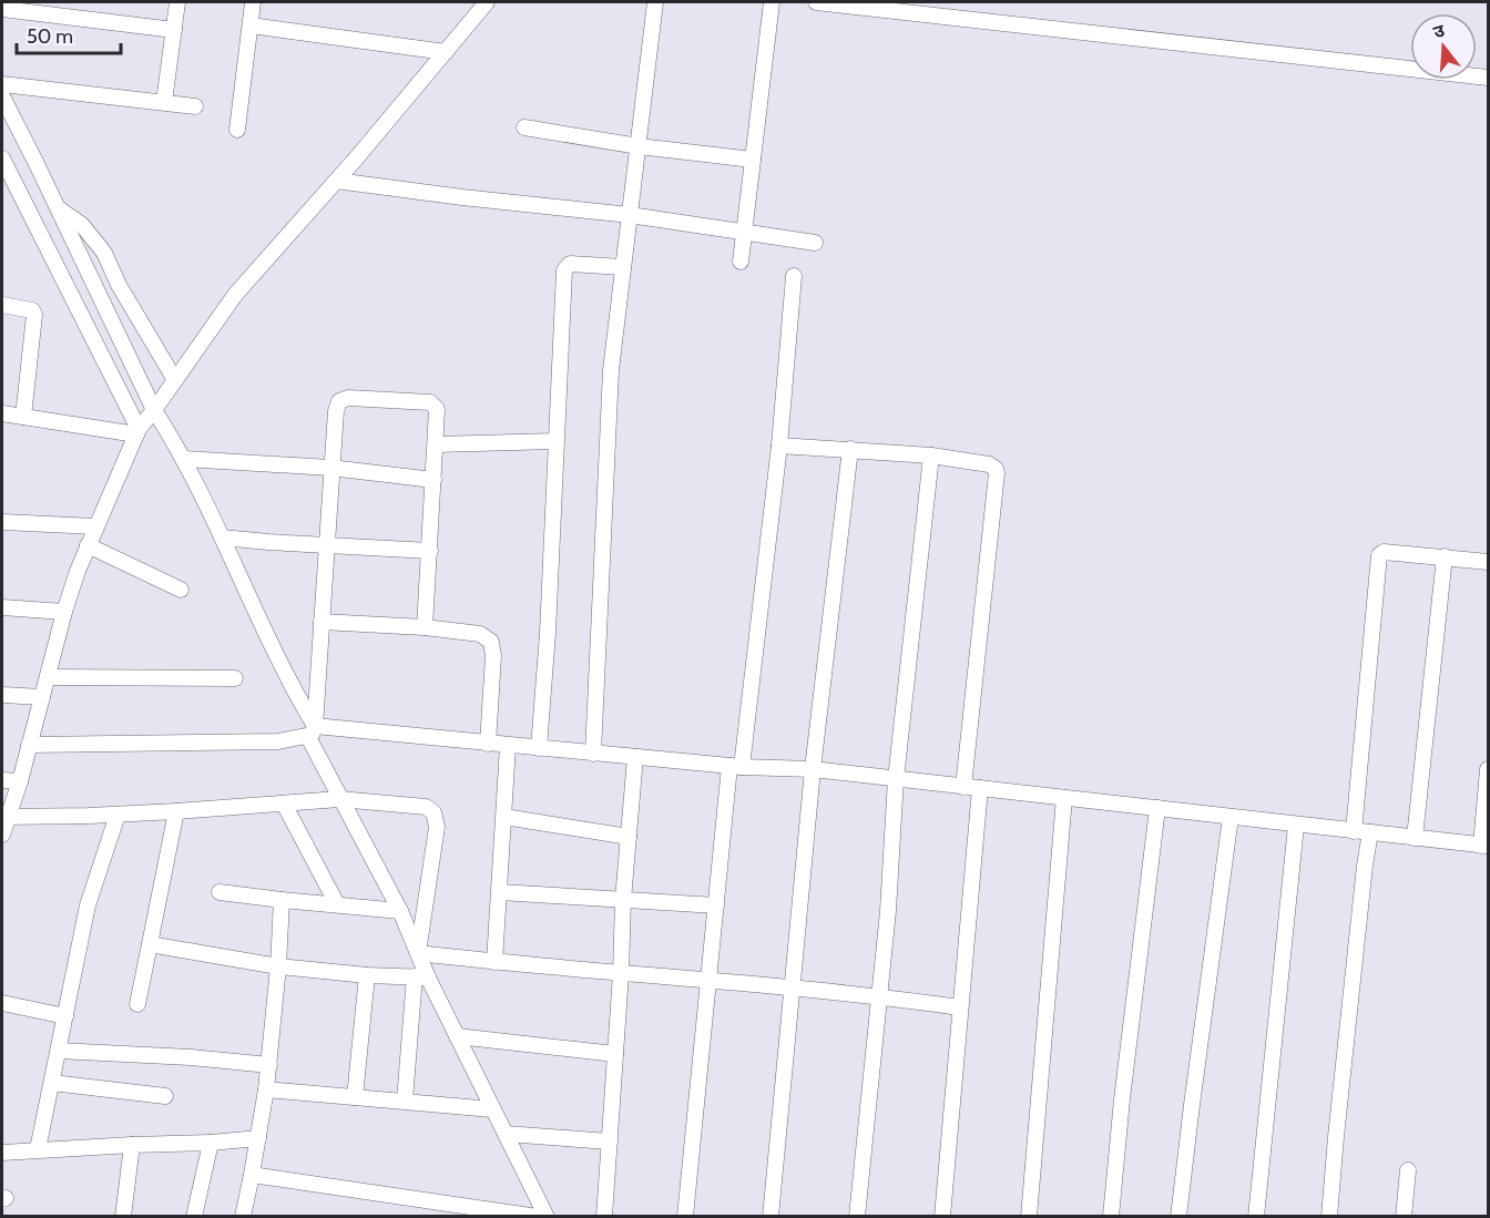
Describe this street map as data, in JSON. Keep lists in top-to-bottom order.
{
  "scale_bar": "50 m",
  "north": "top"
}
